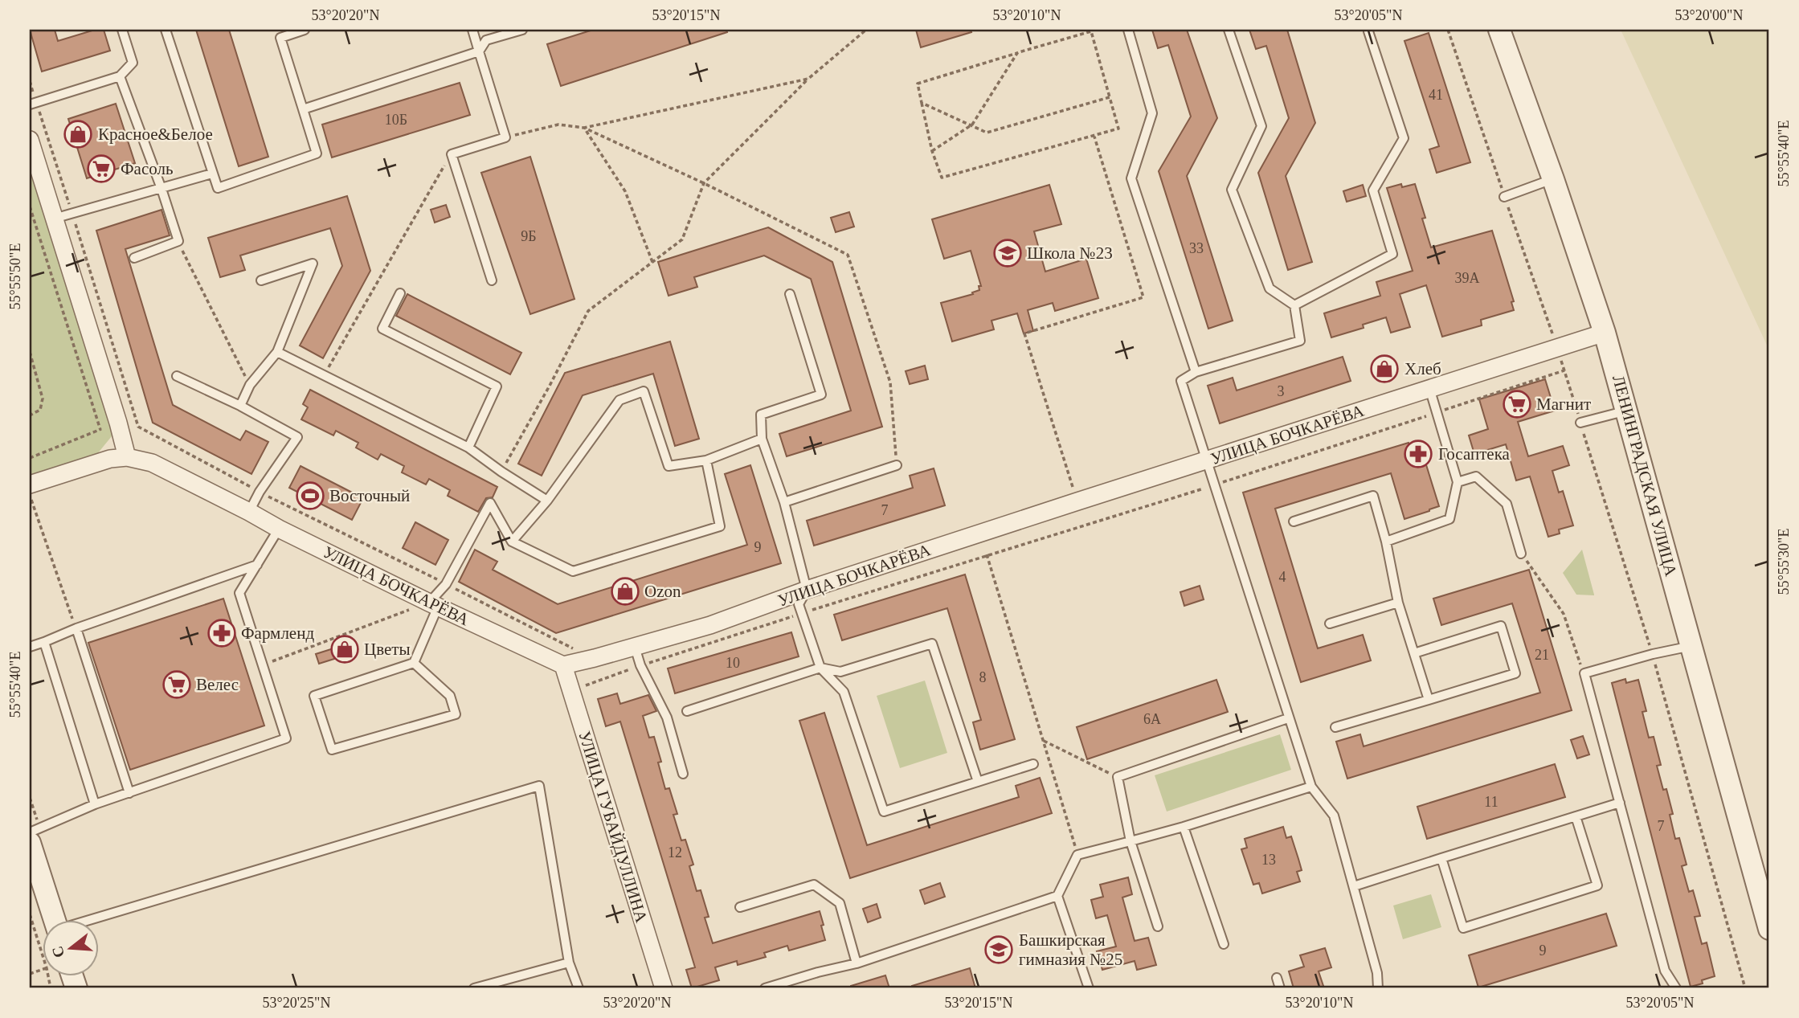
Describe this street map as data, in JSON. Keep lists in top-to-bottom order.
{
  "streets": {
    "street": ["УЛИЦА БОЧКАРЁВА", "ЛЕНИНГРАДСКАЯ УЛИЦА", "УЛИЦА ГУБАЙДУЛЛИНА"]
  },
  "crossings": [
    ["УЛИЦА БОЧКАРЁВА", "ЛЕНИНГРАДСКАЯ УЛИЦА"],
    ["УЛИЦА БОЧКАРЁВА", "УЛИЦА ГУБАЙДУЛЛИНА"]
  ],
  "places": {
    "shop": [
      "Красное&Белое",
      "Хлеб",
      "Ozon",
      "Цветы"
    ],
    "supermarket": ["Фасоль", "Магнит", "Велес"],
    "school or university": ["Школа №23", "Башкирская гимназия №25"],
    "pharmacy": ["Госаптека", "Фармленд"],
    "sports": ["Восточный"]
  },
  "house_numbers": [
    "41",
    "10Б",
    "9Б",
    "33",
    "39А",
    "3",
    "7",
    "9",
    "4",
    "21",
    "10",
    "8",
    "6А",
    "11",
    "7",
    "12",
    "13",
    "9"
  ],
  "north": "left",
  "coordinates": [
    "53°20'20\"N",
    "53°20'15\"N",
    "53°20'10\"N",
    "53°20'05\"N",
    "53°20'00\"N",
    "55°55'40\"E",
    "55°55'50\"E",
    "55°55'30\"E",
    "53°20'25\"N"
  ]
}
